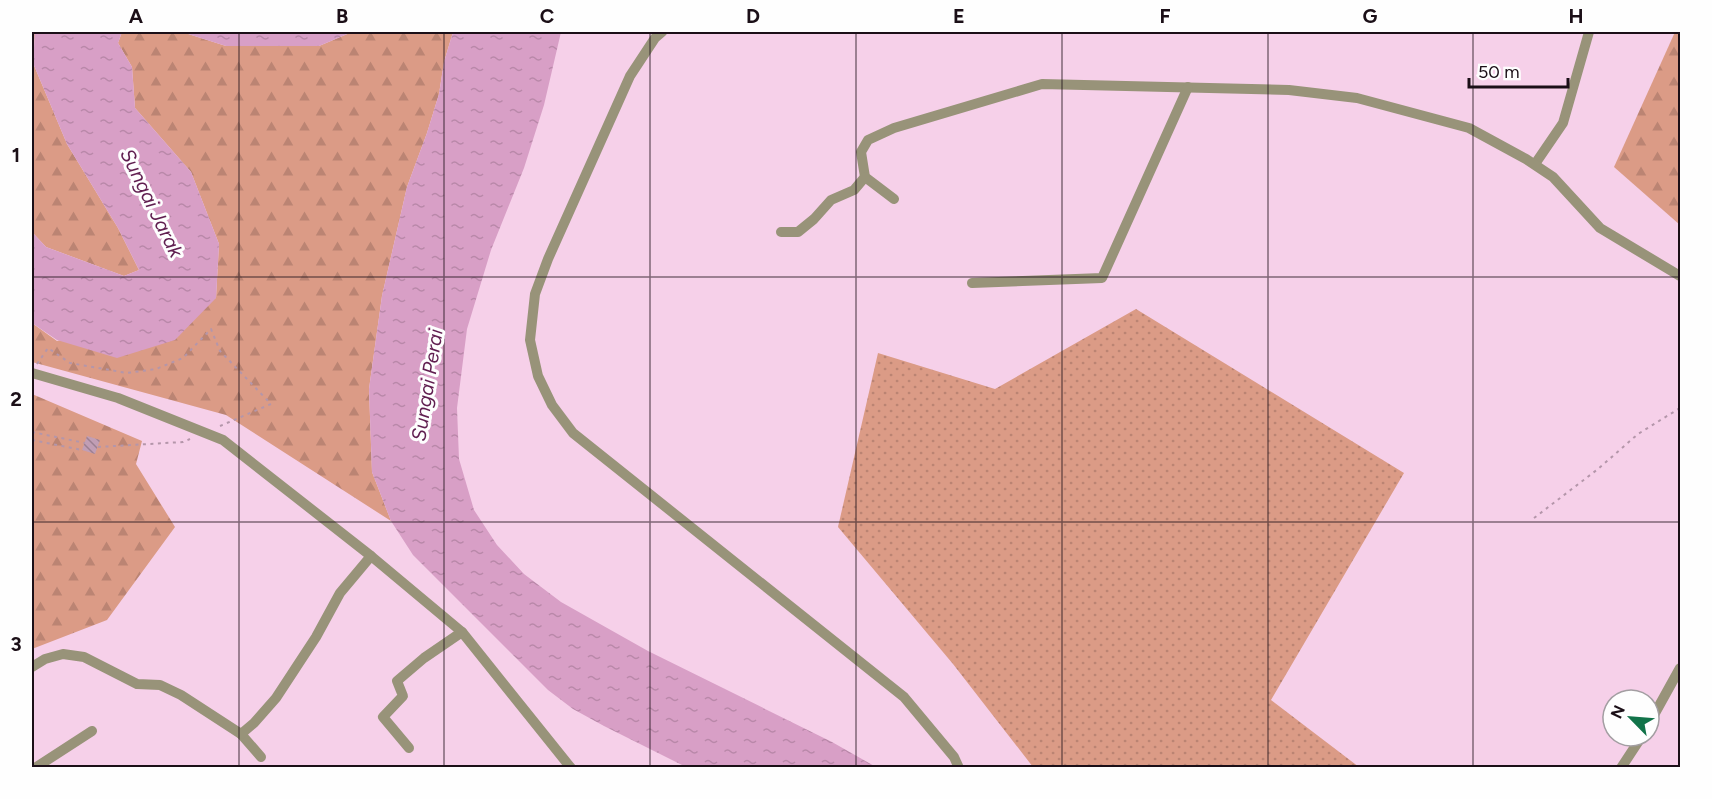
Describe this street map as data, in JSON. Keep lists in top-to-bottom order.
{
  "water": ["Sungai Jarak", "Sungai Perai"],
  "scale_bar": "50 m",
  "north": "top left",
  "grid": {
    "columns": [
      "A",
      "B",
      "C",
      "D",
      "E",
      "F",
      "G",
      "H"
    ],
    "rows": ["1", "2", "3"]
  }
}
